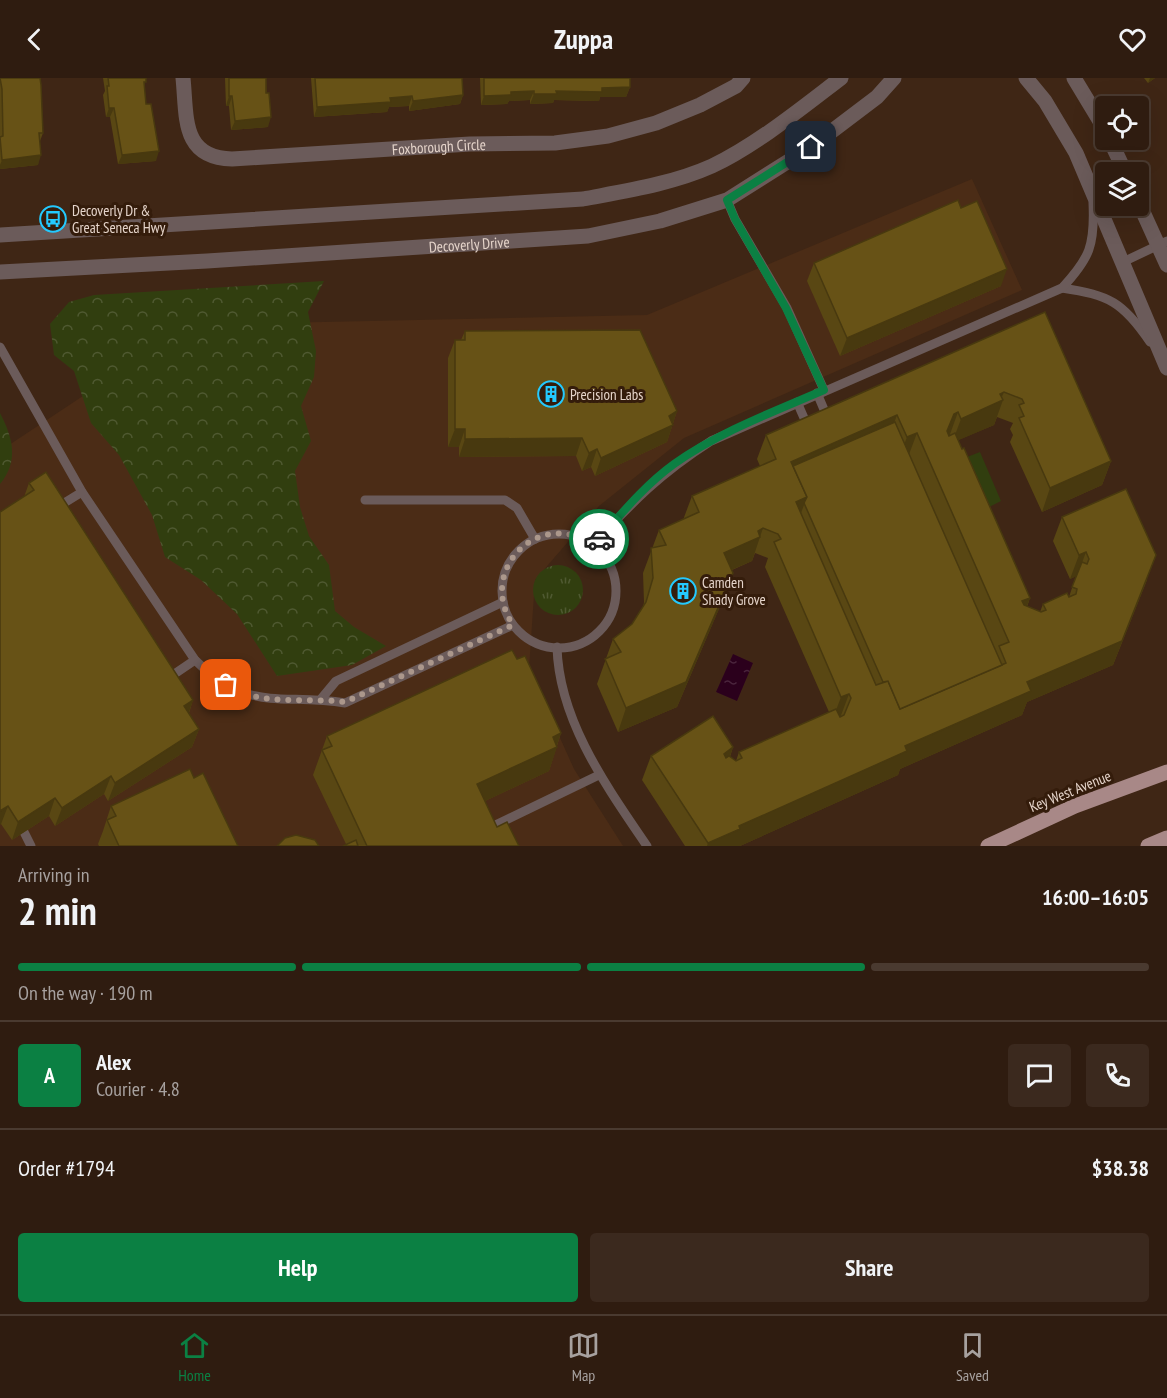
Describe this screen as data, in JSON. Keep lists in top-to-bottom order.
{
  "streets": {
    "main road": ["Key West Avenue"],
    "street": ["Foxborough Circle", "Decoverly Drive"]
  },
  "places": {
    "bus stop": ["Decoverly Dr & Great Seneca Hwy"],
    "building": ["Precision Labs", "Camden Shady Grove"]
  },
  "page": {
    "header": "Zuppa",
    "heading": ["2 min", "Arriving in", "16:00–16:05"],
    "panel": [
      "Alex",
      "Courier · 4.8",
      "Order #1794",
      "$38.38"
    ],
    "bar": "On the way · 190 m",
    "round": "A",
    "buttons": ["Help", "Share"],
    "tabs": ["Home", "Map", "Saved"]
  }
}
